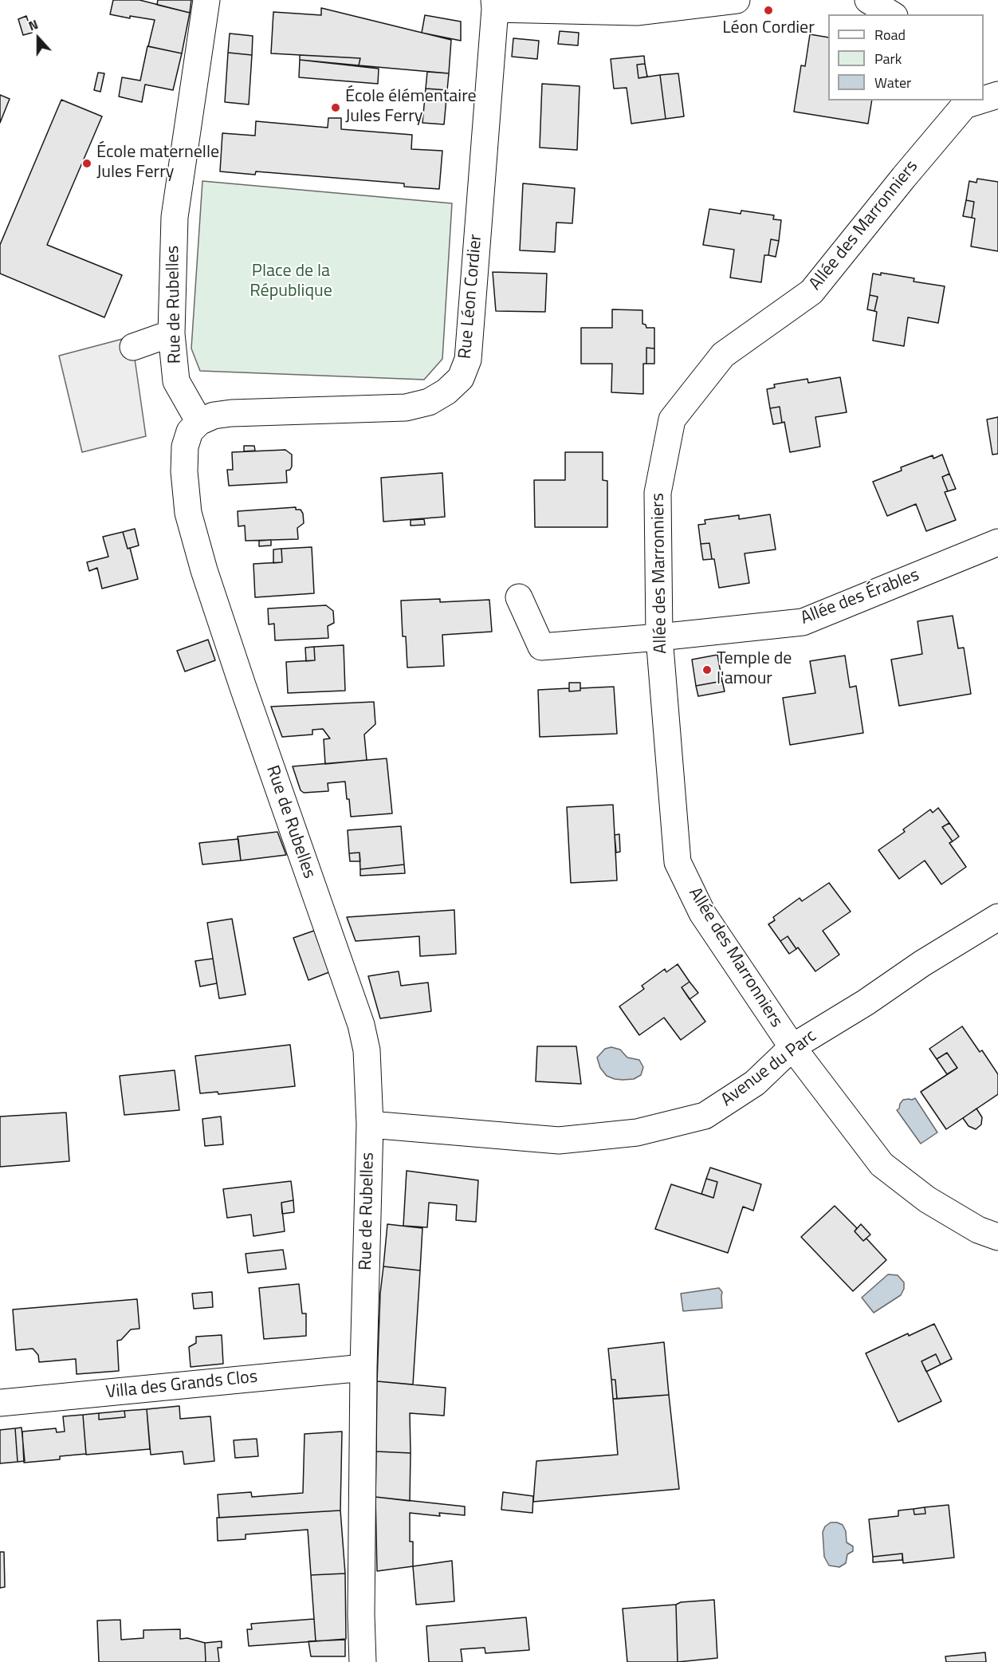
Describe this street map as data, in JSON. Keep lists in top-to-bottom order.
{
  "streets": {
    "street": [
      "Allée des Marronniers",
      "Rue Léon Cordier",
      "Rue de Rubelles",
      "Allée des Érables",
      "Avenue du Parc",
      "Villa des Grands Clos"
    ]
  },
  "crossings": [
    ["Allée des Marronniers", "Allée des Érables"],
    ["Allée des Marronniers", "Avenue du Parc"],
    ["Rue Léon Cordier", "Rue de Rubelles"],
    ["Rue de Rubelles", "Avenue du Parc"],
    ["Rue de Rubelles", "Villa des Grands Clos"]
  ],
  "parks": ["Place de la République"],
  "places": [
    "Léon Cordier",
    "École élémentaire Jules Ferry",
    "École maternelle Jules Ferry",
    "Temple de l'amour"
  ],
  "legend": ["Road", "Park", "Water"],
  "north": "top"
}
